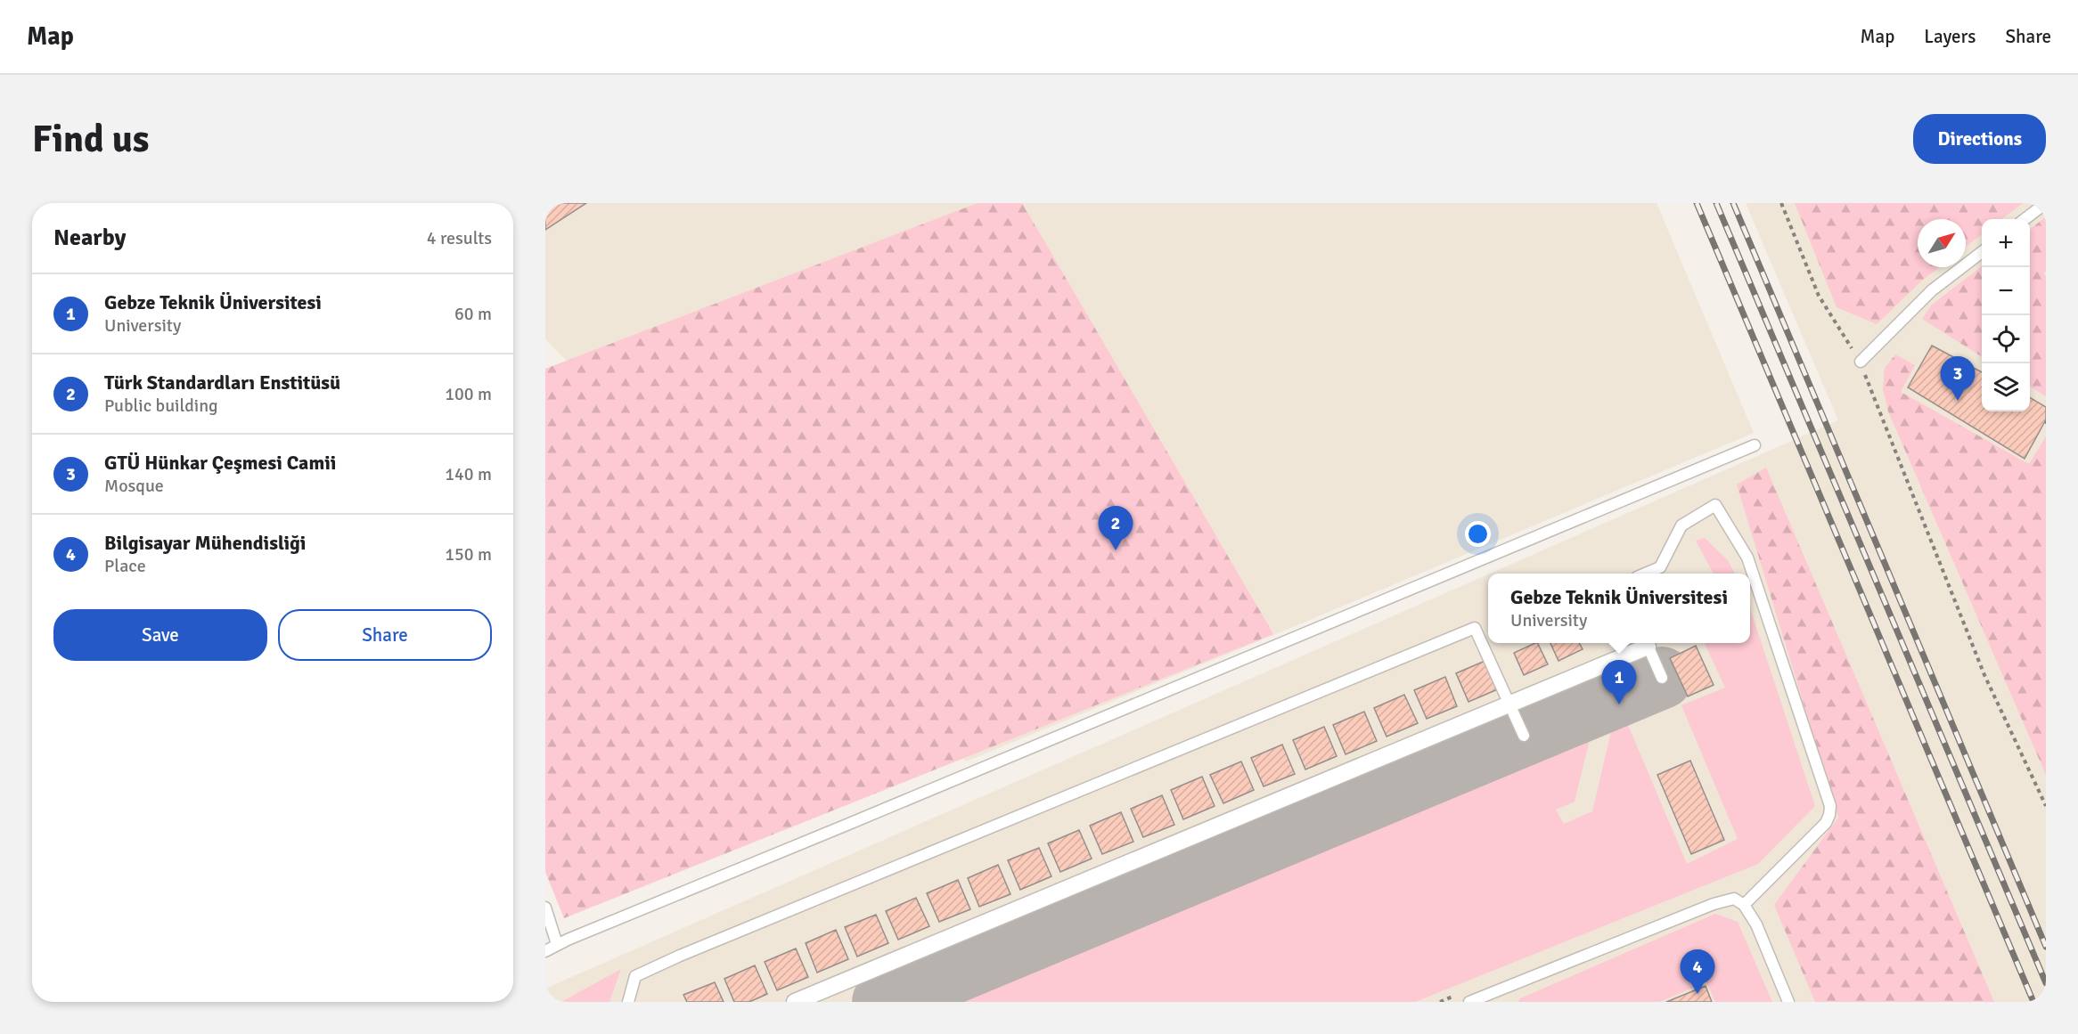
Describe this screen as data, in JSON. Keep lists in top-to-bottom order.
{
  "north": "top right",
  "page": {
    "header": "Map",
    "nav": ["Map", "Layers", "Share"],
    "buttons": [
      "Directions",
      ["Save", "Share"]
    ],
    "title": "Find us",
    "heading": ["Nearby", "4 results"],
    "map_buttons": ["+", "−"],
    "list": [
      {
        "mark": "1",
        "name": "Gebze Teknik Üniversitesi",
        "note": "University",
        "value": "60 m"
      },
      {
        "mark": "2",
        "name": "Türk Standardları Enstitüsü",
        "note": "Public building",
        "value": "100 m"
      },
      {
        "mark": "3",
        "name": "GTÜ Hünkar Çeşmesi Camii",
        "note": "Mosque",
        "value": "140 m"
      },
      {
        "mark": "4",
        "name": "Bilgisayar Mühendisliği",
        "note": "Place",
        "value": "150 m"
      }
    ],
    "pins": [
      "3",
      "2",
      "1",
      "4"
    ],
    "popup": ["Gebze Teknik Üniversitesi", "University"]
  }
}
